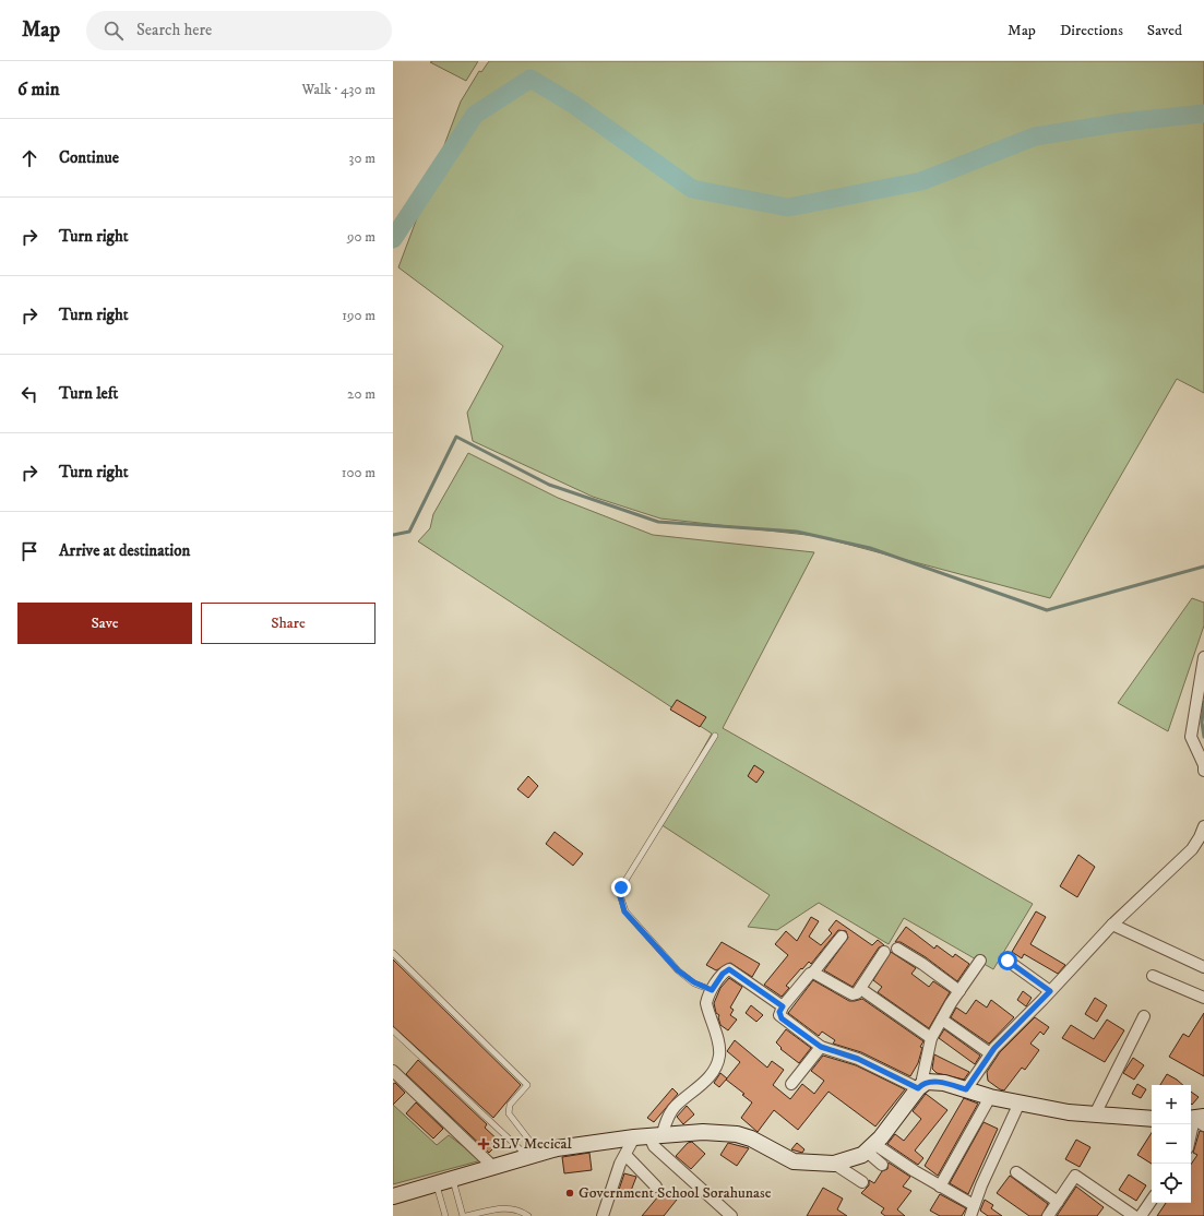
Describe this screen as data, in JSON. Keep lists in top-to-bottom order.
{
  "places": {
    "health": ["SLV Mecical"],
    "other": ["Government School Sorahunase"]
  },
  "page": {
    "header": "Map",
    "search": "Search here",
    "nav": ["Map", "Directions", "Saved"],
    "heading": ["6 min", "Walk · 430 m"],
    "list": [
      ["Continue", "30 m"],
      ["Turn right", "90 m"],
      ["Turn right", "190 m"],
      ["Turn left", "20 m"],
      ["Turn right", "100 m"],
      "Arrive at destination"
    ],
    "buttons": ["Save", "Share"],
    "map_buttons": ["+", "−"]
  }
}
